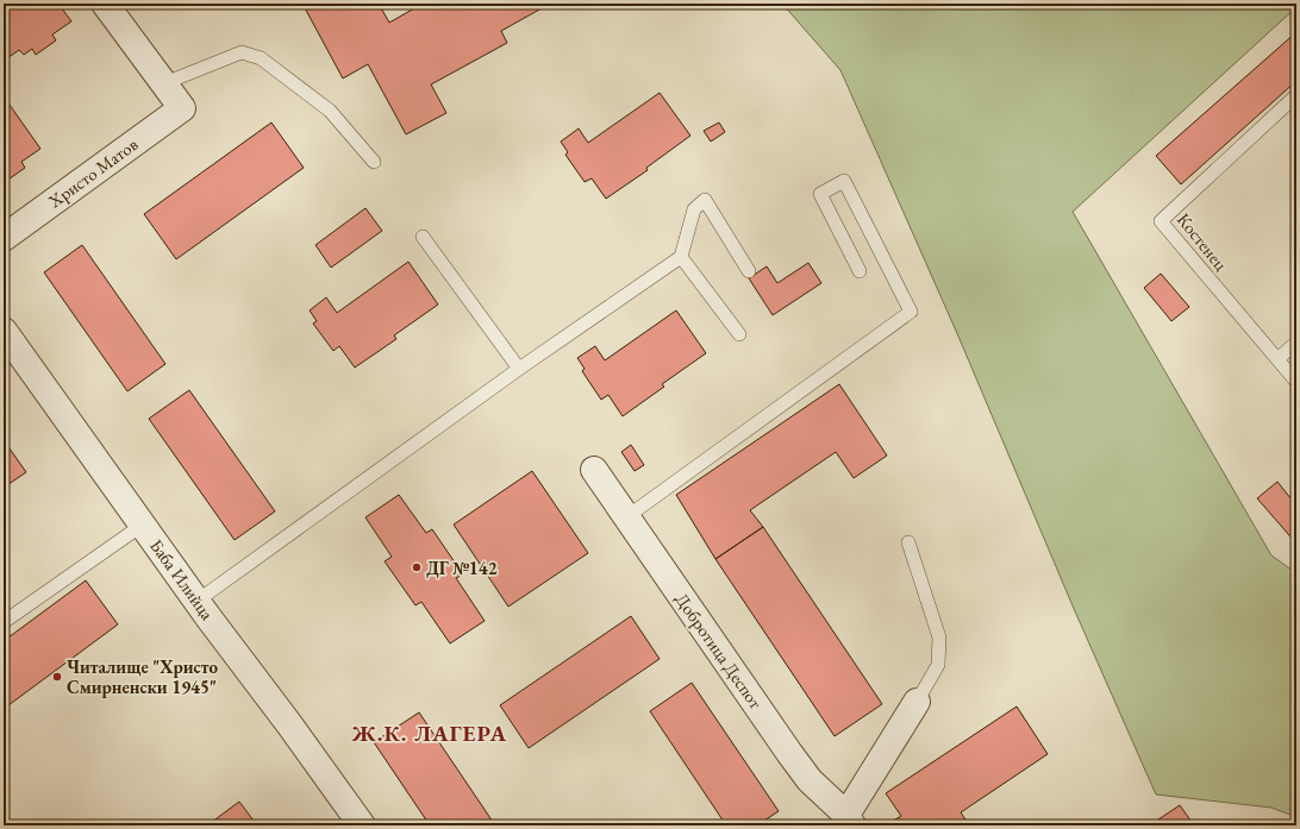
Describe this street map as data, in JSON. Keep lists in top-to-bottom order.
{
  "streets": {
    "street": ["Христо Матов", "Баба Илийца", "Добротица Деспот"],
    "lane": ["Костенец"]
  },
  "districts": ["Ж.К. ЛАГЕРА"],
  "places": ["ДГ №142", "Читалище \"Христо Смирненски 1945\""]
}
